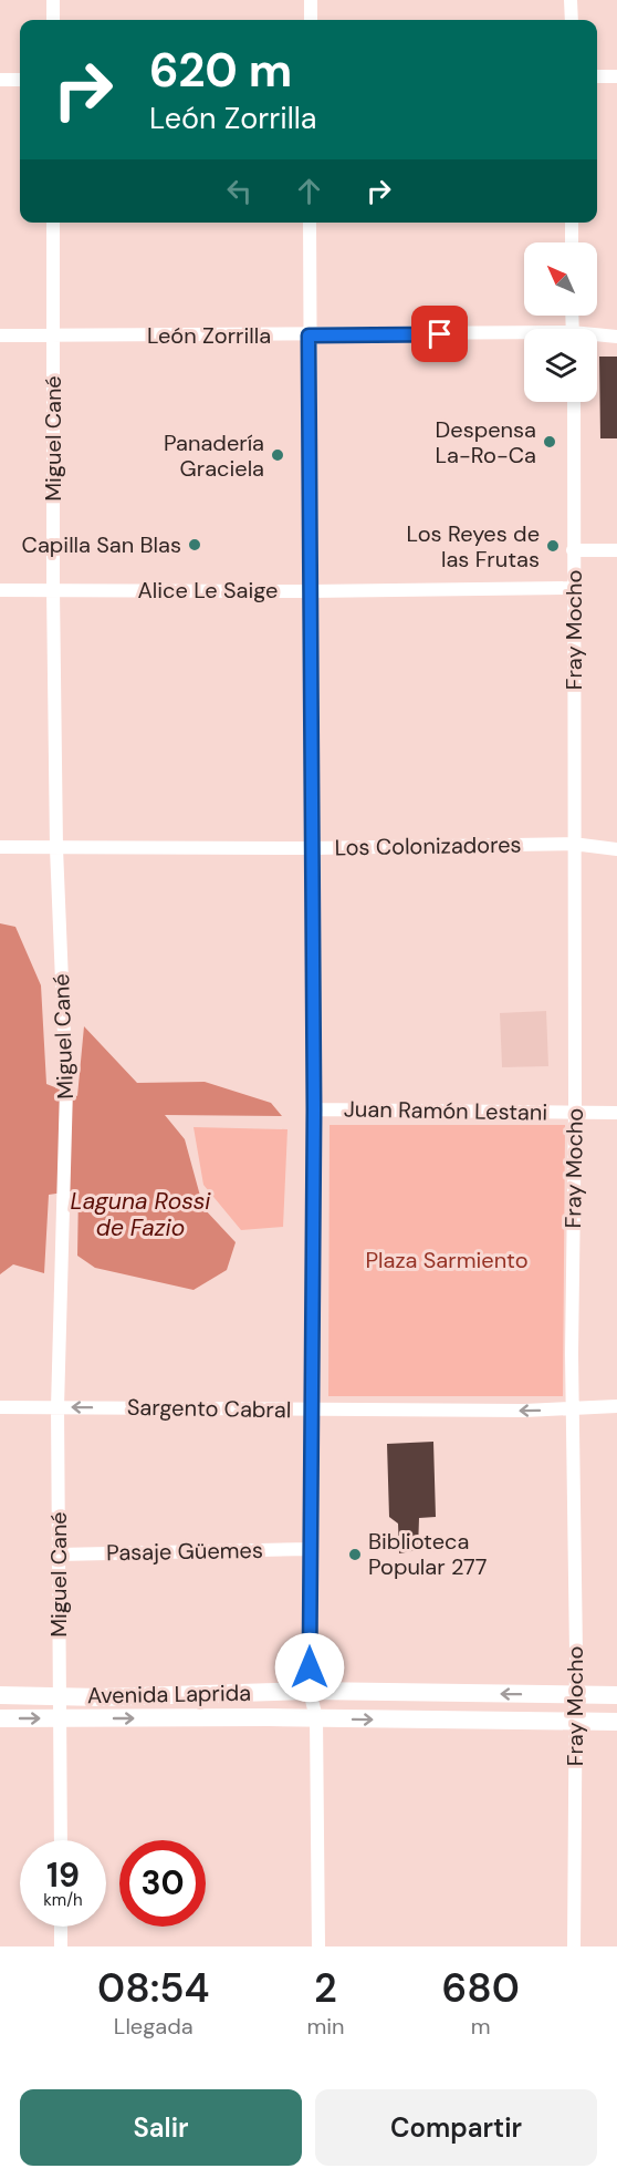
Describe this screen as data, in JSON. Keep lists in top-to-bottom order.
{
  "streets": {
    "main road": ["Avenida Laprida"],
    "street": [
      "León Zorrilla",
      "Miguel Cané",
      "Alice Le Saige",
      "Fray Mocho",
      "Los Colonizadores",
      "Juan Ramón Lestani",
      "Sargento Cabral",
      "Pasaje Güemes"
    ]
  },
  "crossings": [
    ["León Zorrilla", "Miguel Cané"],
    ["Miguel Cané", "Alice Le Saige"],
    ["Miguel Cané", "Los Colonizadores"],
    ["Miguel Cané", "Sargento Cabral"],
    ["Miguel Cané", "Pasaje Güemes"],
    ["Miguel Cané", "Avenida Laprida"],
    ["Alice Le Saige", "Fray Mocho"],
    ["Fray Mocho", "Los Colonizadores"],
    ["Fray Mocho", "Juan Ramón Lestani"],
    ["Fray Mocho", "Sargento Cabral"],
    ["Fray Mocho", "Avenida Laprida"]
  ],
  "one_way": ["Sargento Cabral"],
  "water": ["Laguna Rossi de Fazio"],
  "parks": ["Plaza Sarmiento"],
  "places": [
    "Despensa La-Ro-Ca",
    "Panadería Graciela",
    "Capilla San Blas",
    "Los Reyes de las Frutas",
    "Biblioteca Popular 277"
  ],
  "north": "top left",
  "page": {
    "turn": ["620 m", "León Zorrilla"],
    "speed": "19 km/h",
    "limit": "30",
    "eta": [
      "08:54",
      "Llegada",
      "2",
      "min",
      "680",
      "m"
    ],
    "buttons": ["Salir", "Compartir"]
  }
}
